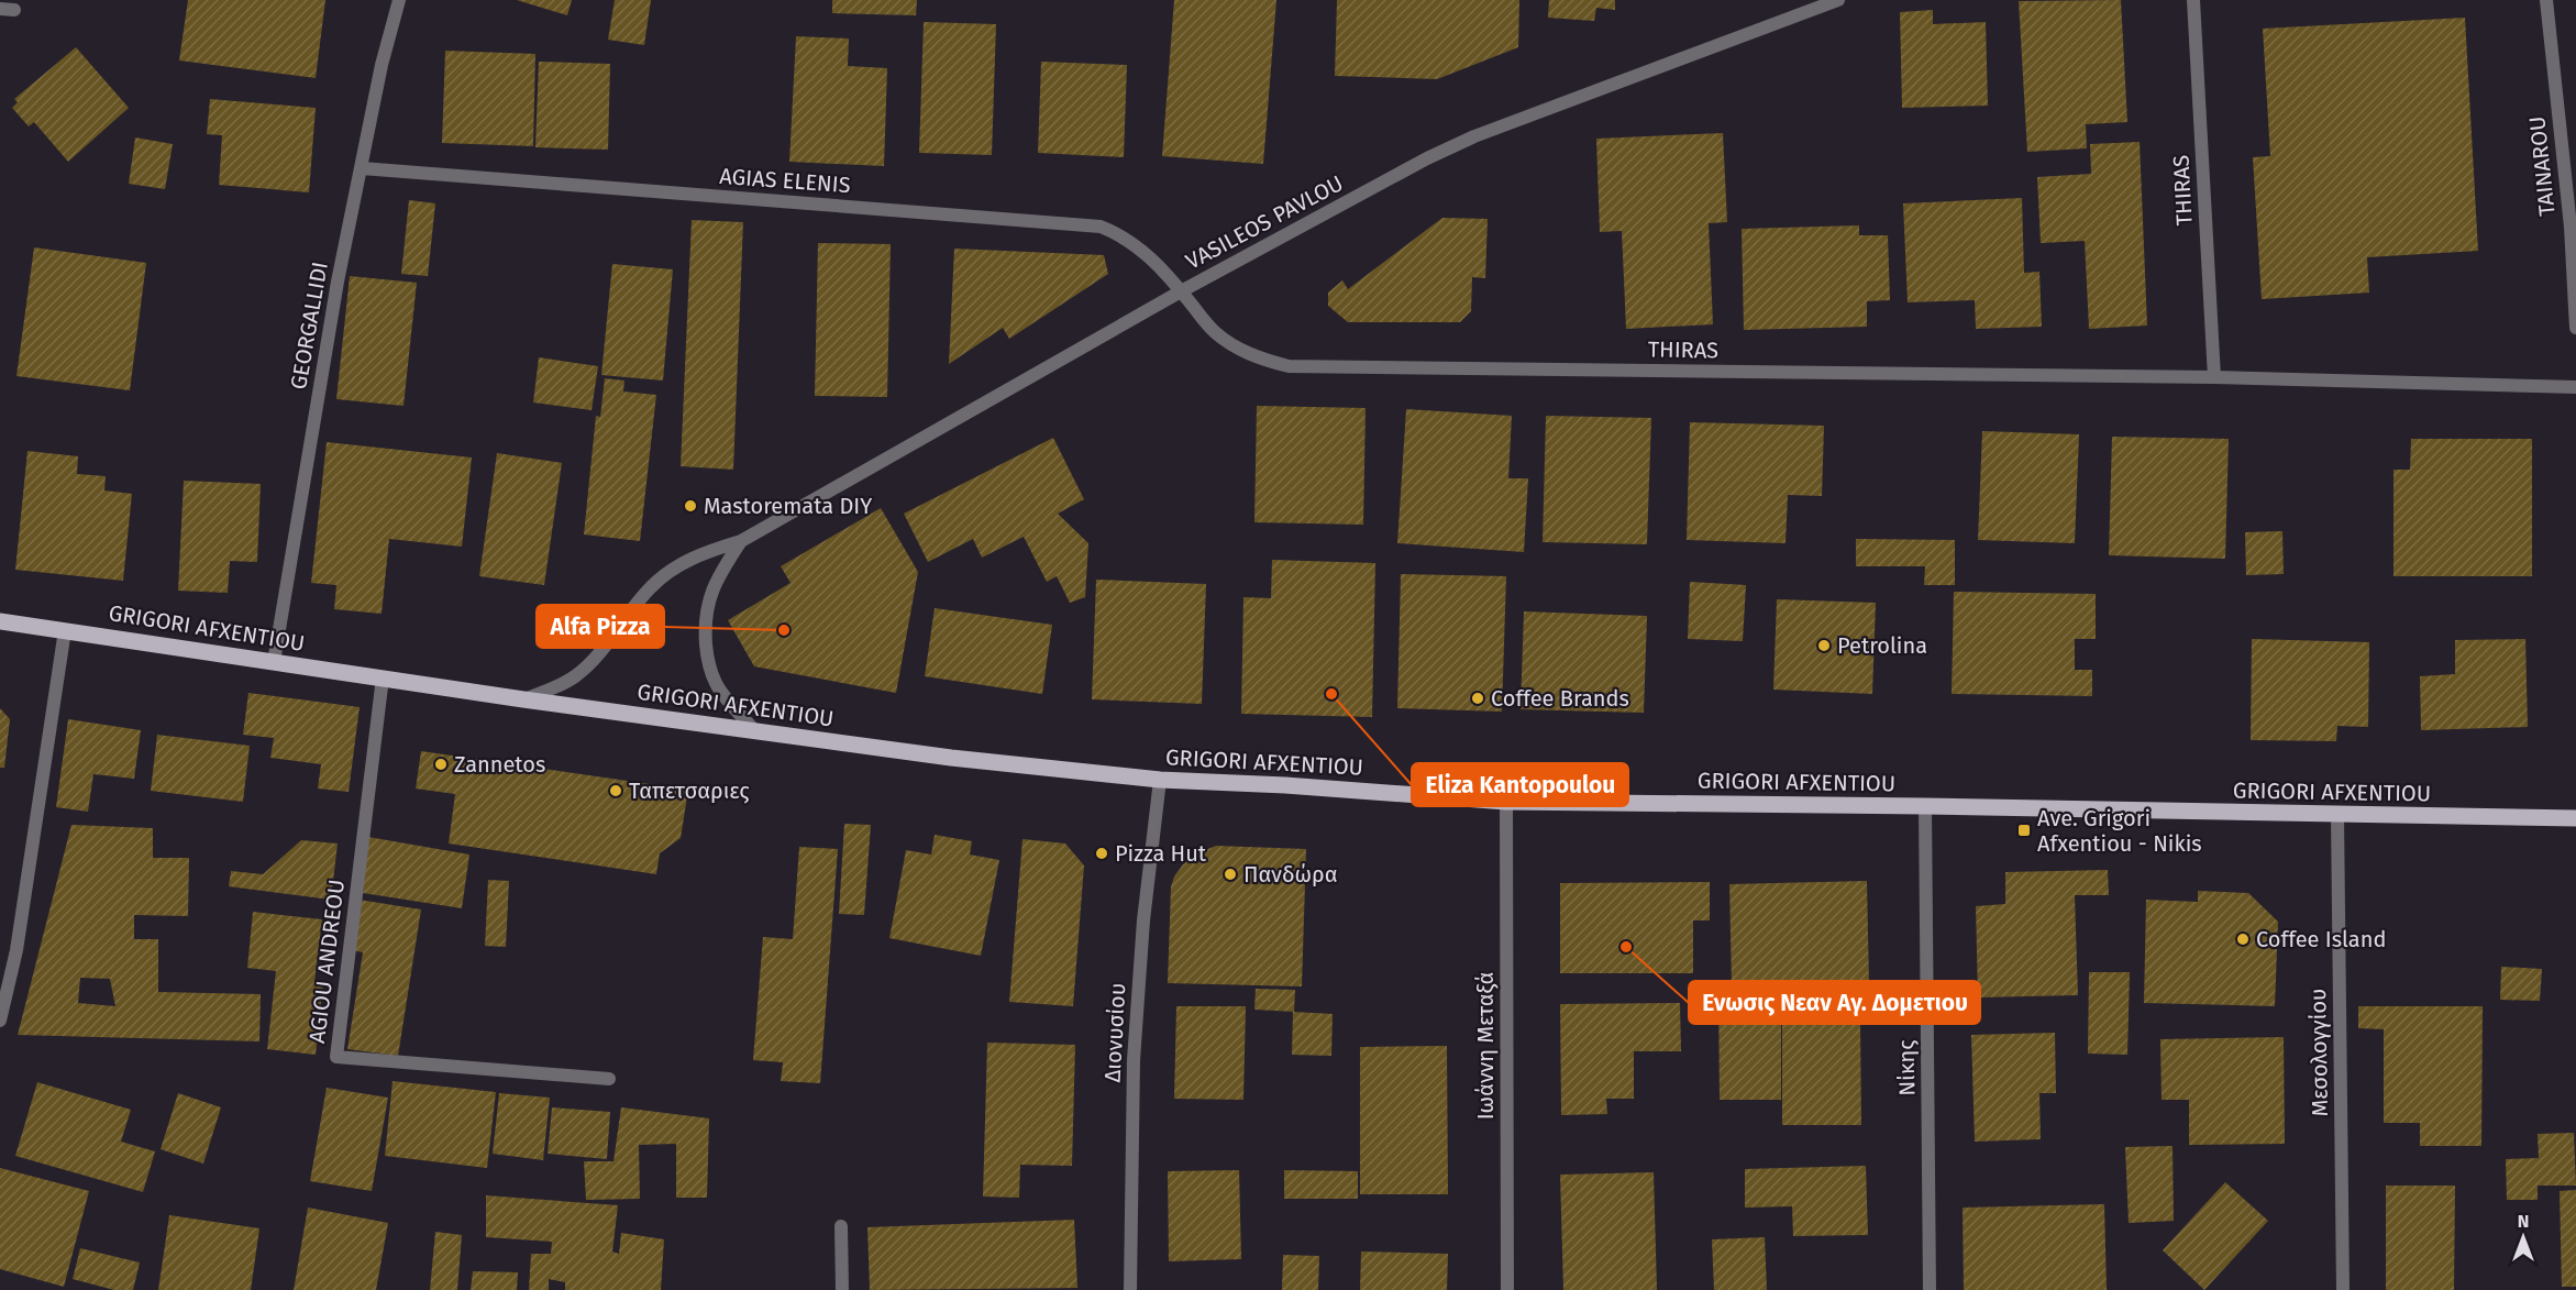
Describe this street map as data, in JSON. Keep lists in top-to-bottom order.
{
  "streets": {
    "main road": ["GRIGORI AFXENTIOU"],
    "street": [
      "TAINAROU",
      "AGIAS ELENIS",
      "THIRAS",
      "VASILEOS PAVLOU",
      "GEORGALLIDI",
      "AGIOU ANDREOU",
      "Διονυσίου",
      "Ιωάννη Μεταξά",
      "Μεσολογγίου",
      "Νίκης"
    ]
  },
  "crossings": [
    ["AGIAS ELENIS", "THIRAS"],
    ["AGIAS ELENIS", "VASILEOS PAVLOU"],
    ["AGIAS ELENIS", "GEORGALLIDI"],
    ["THIRAS", "VASILEOS PAVLOU"],
    ["VASILEOS PAVLOU", "GRIGORI AFXENTIOU"],
    ["GEORGALLIDI", "GRIGORI AFXENTIOU"],
    ["GRIGORI AFXENTIOU", "AGIOU ANDREOU"],
    ["GRIGORI AFXENTIOU", "Διονυσίου"],
    ["GRIGORI AFXENTIOU", "Ιωάννη Μεταξά"],
    ["GRIGORI AFXENTIOU", "Μεσολογγίου"],
    ["GRIGORI AFXENTIOU", "Νίκης"]
  ],
  "places": {
    "other": [
      "Mastoremata DIY",
      "Alfa Pizza",
      "Petrolina",
      "Eliza Kantopoulou",
      "Coffee Brands",
      "Zannetos",
      "Ταπετσαριες",
      "Pizza Hut",
      "Πανδώρα",
      "Coffee Island",
      "Ενωσις Νεαν Αγ. Δομετιου"
    ],
    "transit": ["Ave. Grigori Afxentiou - Nikis"]
  },
  "north": "top"
}
